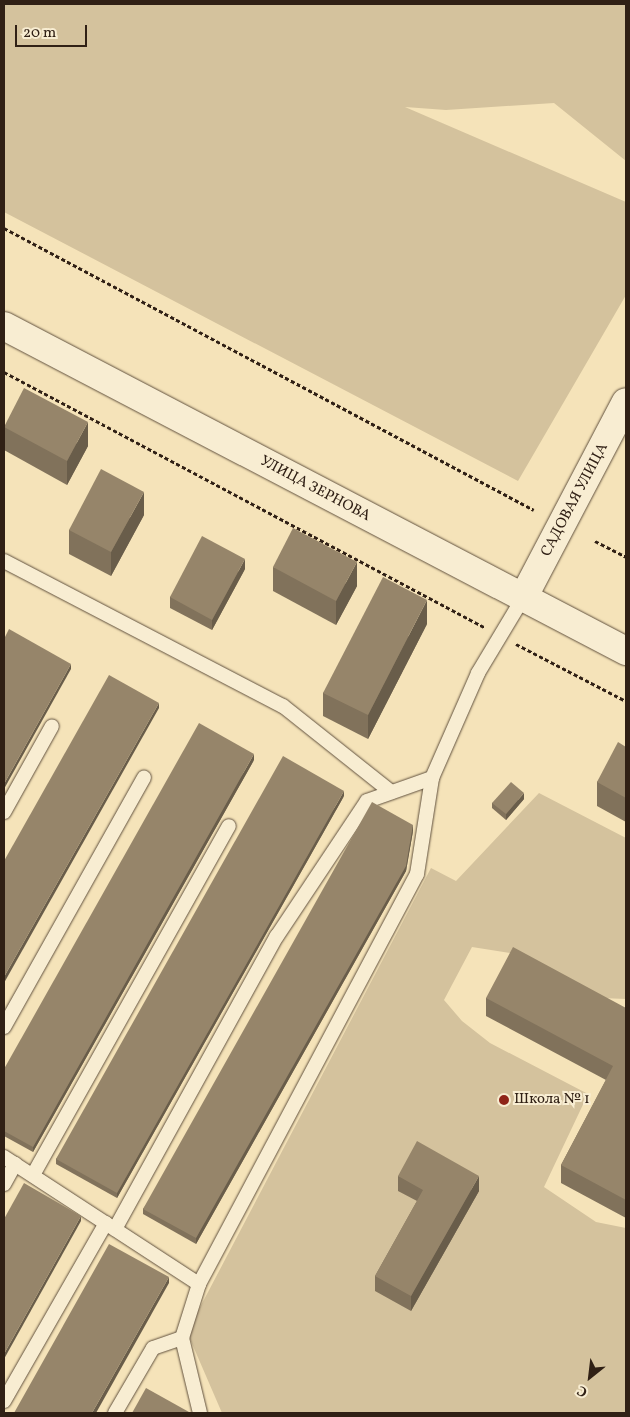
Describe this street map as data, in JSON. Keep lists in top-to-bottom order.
{
  "streets": {
    "main road": ["УЛИЦА ЗЕРНОВА", "САДОВАЯ УЛИЦА"]
  },
  "crossings": [
    ["УЛИЦА ЗЕРНОВА", "САДОВАЯ УЛИЦА"]
  ],
  "places": ["Школа № 1"],
  "scale_bar": "20 m",
  "north": "bottom left"
}
